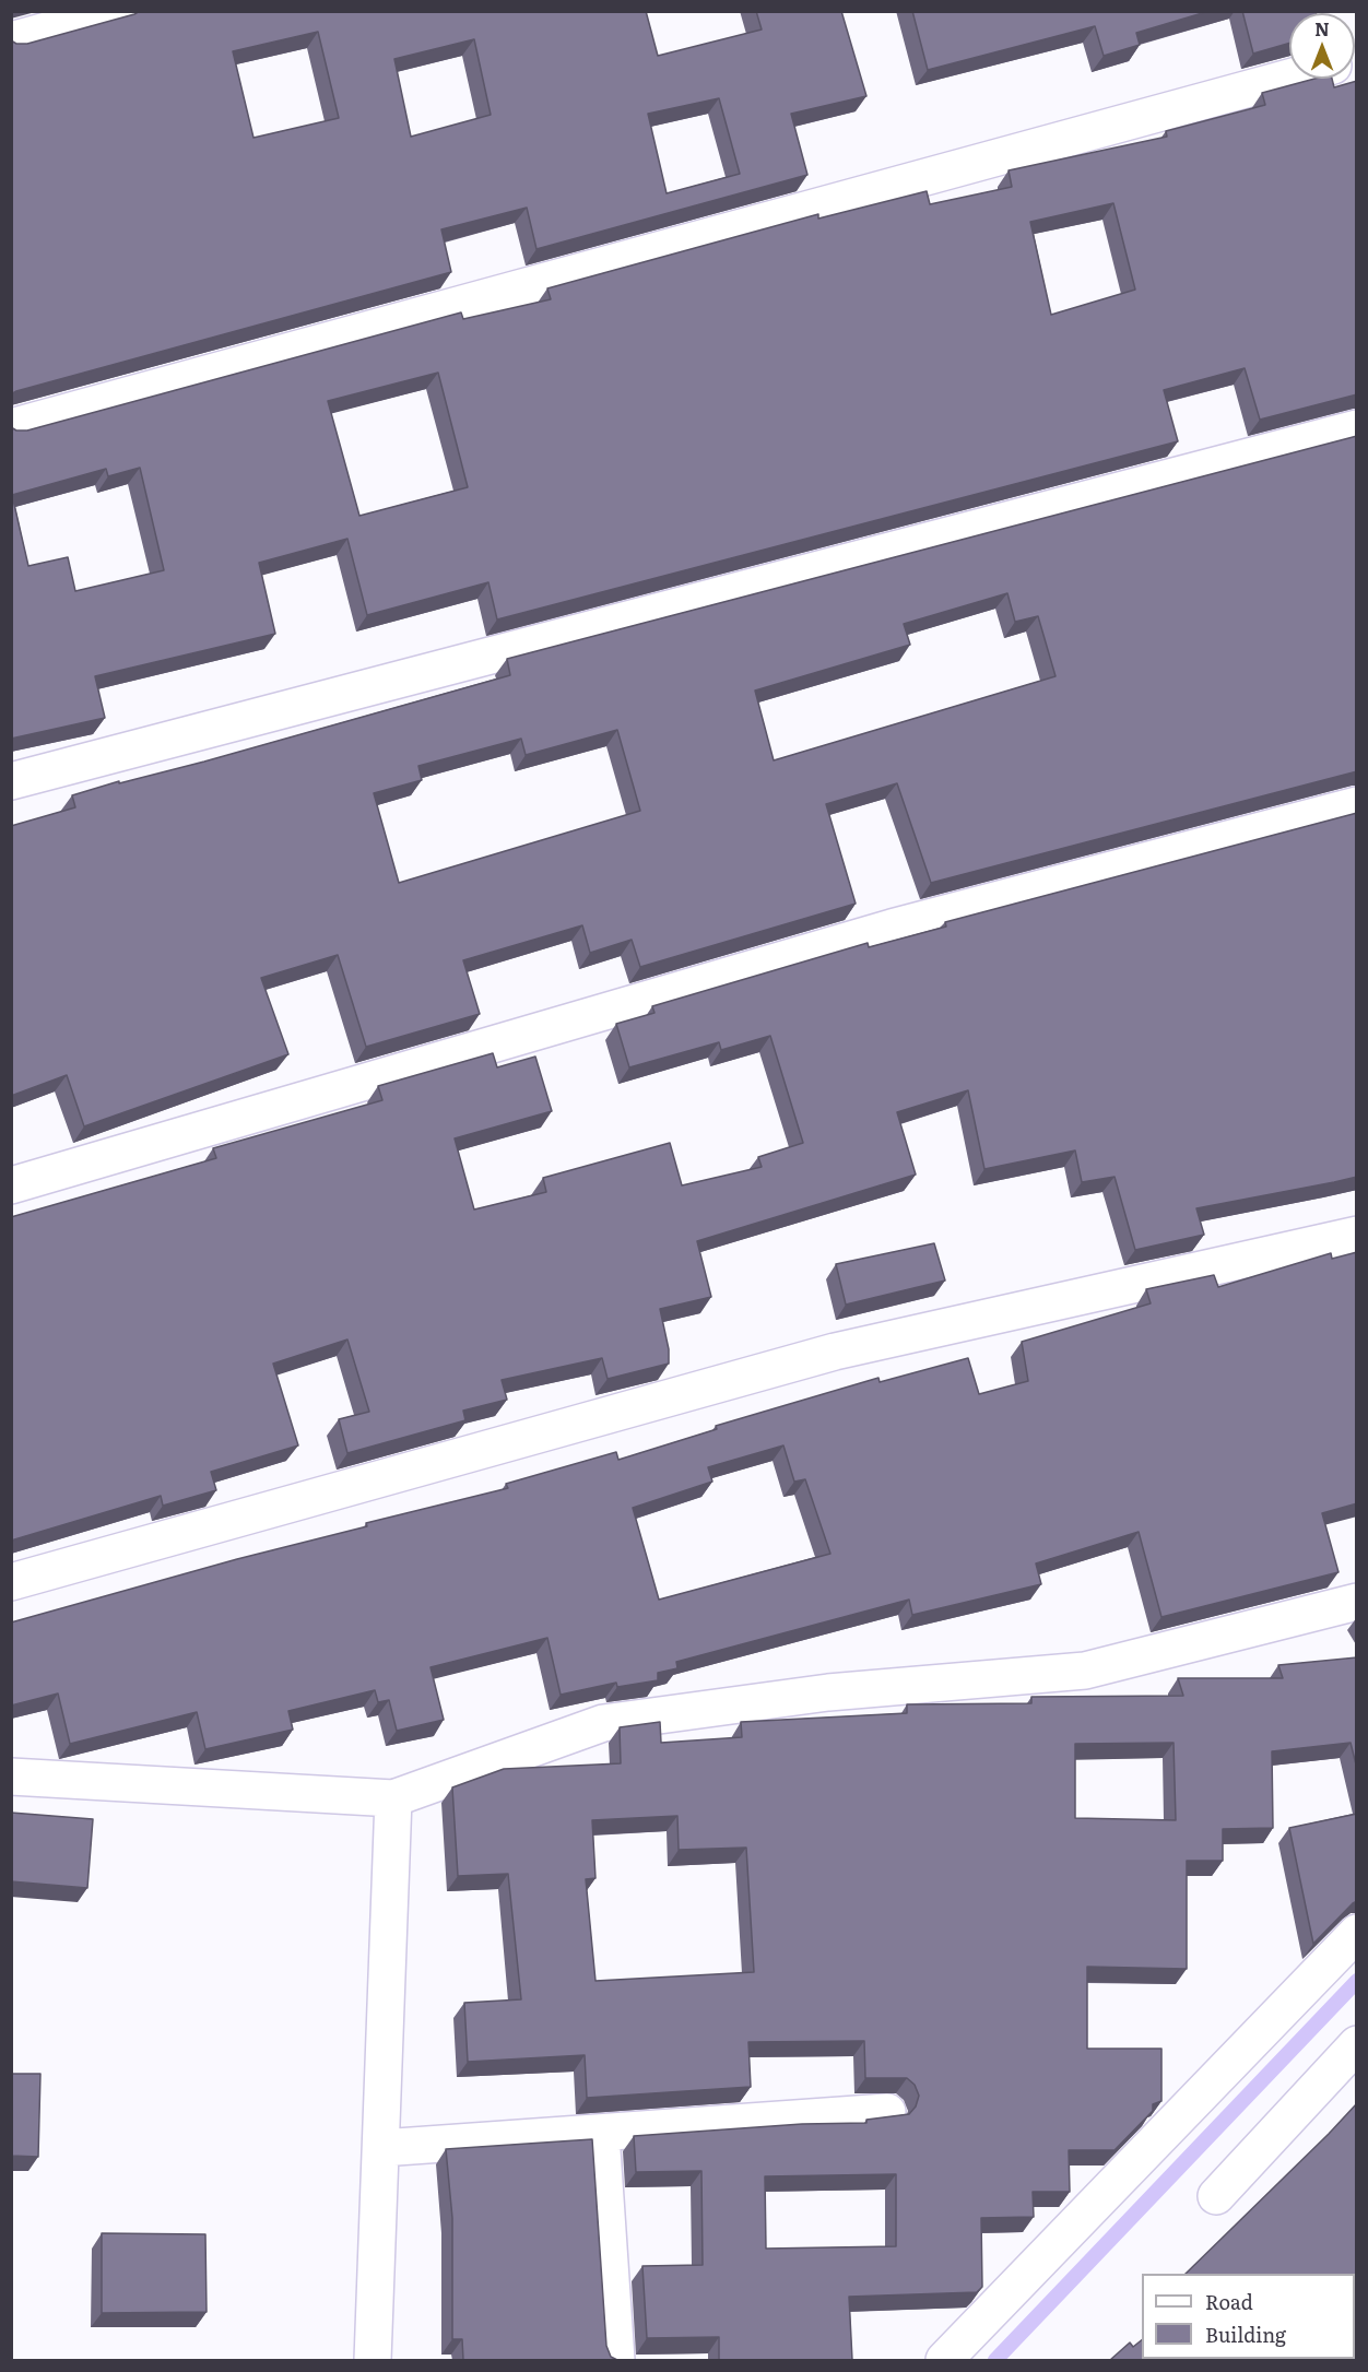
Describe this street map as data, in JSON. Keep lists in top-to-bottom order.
{
  "legend": ["Road", "Building"],
  "north": "top"
}
